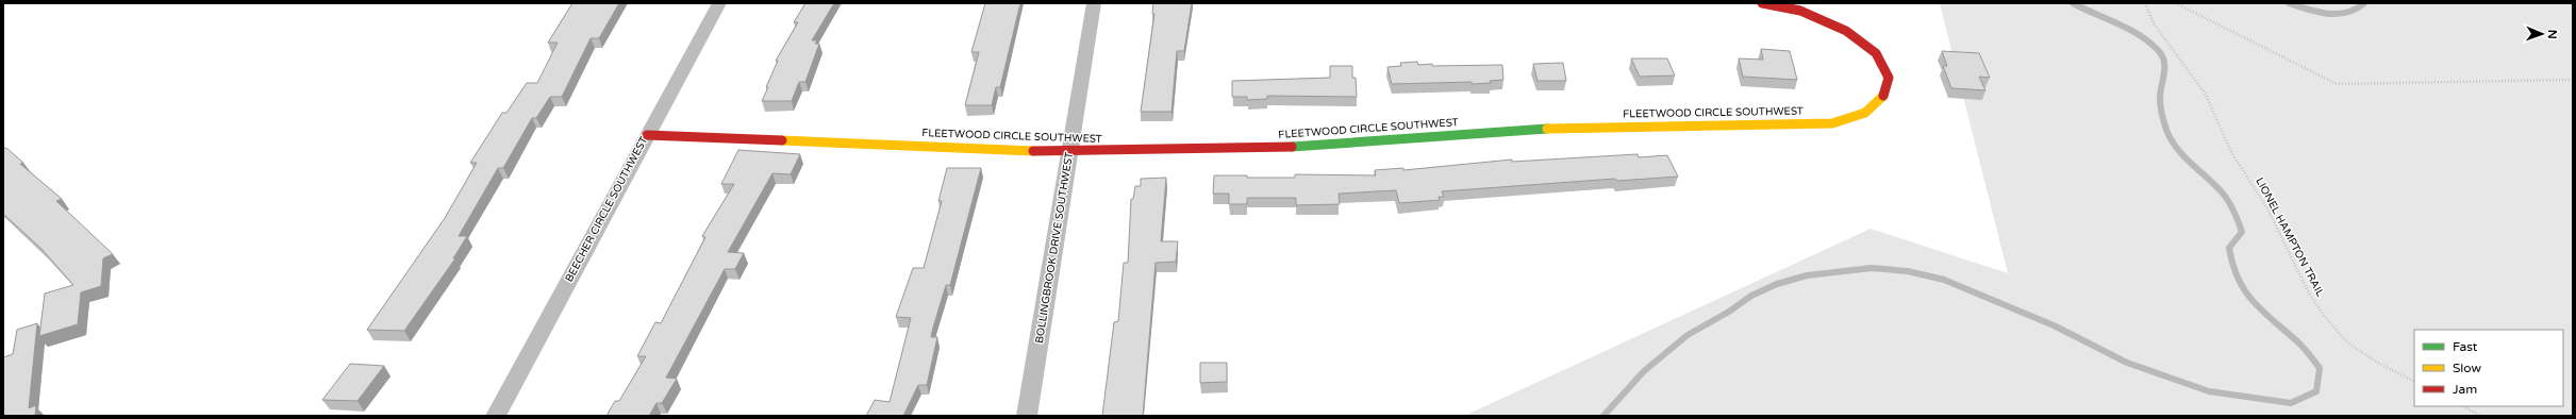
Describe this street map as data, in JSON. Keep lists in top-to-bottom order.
{
  "streets": {
    "street": ["FLEETWOOD CIRCLE SOUTHWEST", "BEECHER CIRCLE SOUTHWEST", "BOLLINGBROOK DRIVE SOUTHWEST"],
    "path": ["LIONEL HAMPTON TRAIL"]
  },
  "crossings": [
    ["FLEETWOOD CIRCLE SOUTHWEST", "BEECHER CIRCLE SOUTHWEST"],
    ["FLEETWOOD CIRCLE SOUTHWEST", "BOLLINGBROOK DRIVE SOUTHWEST"]
  ],
  "legend": ["Fast", "Slow", "Jam"],
  "north": "right"
}
